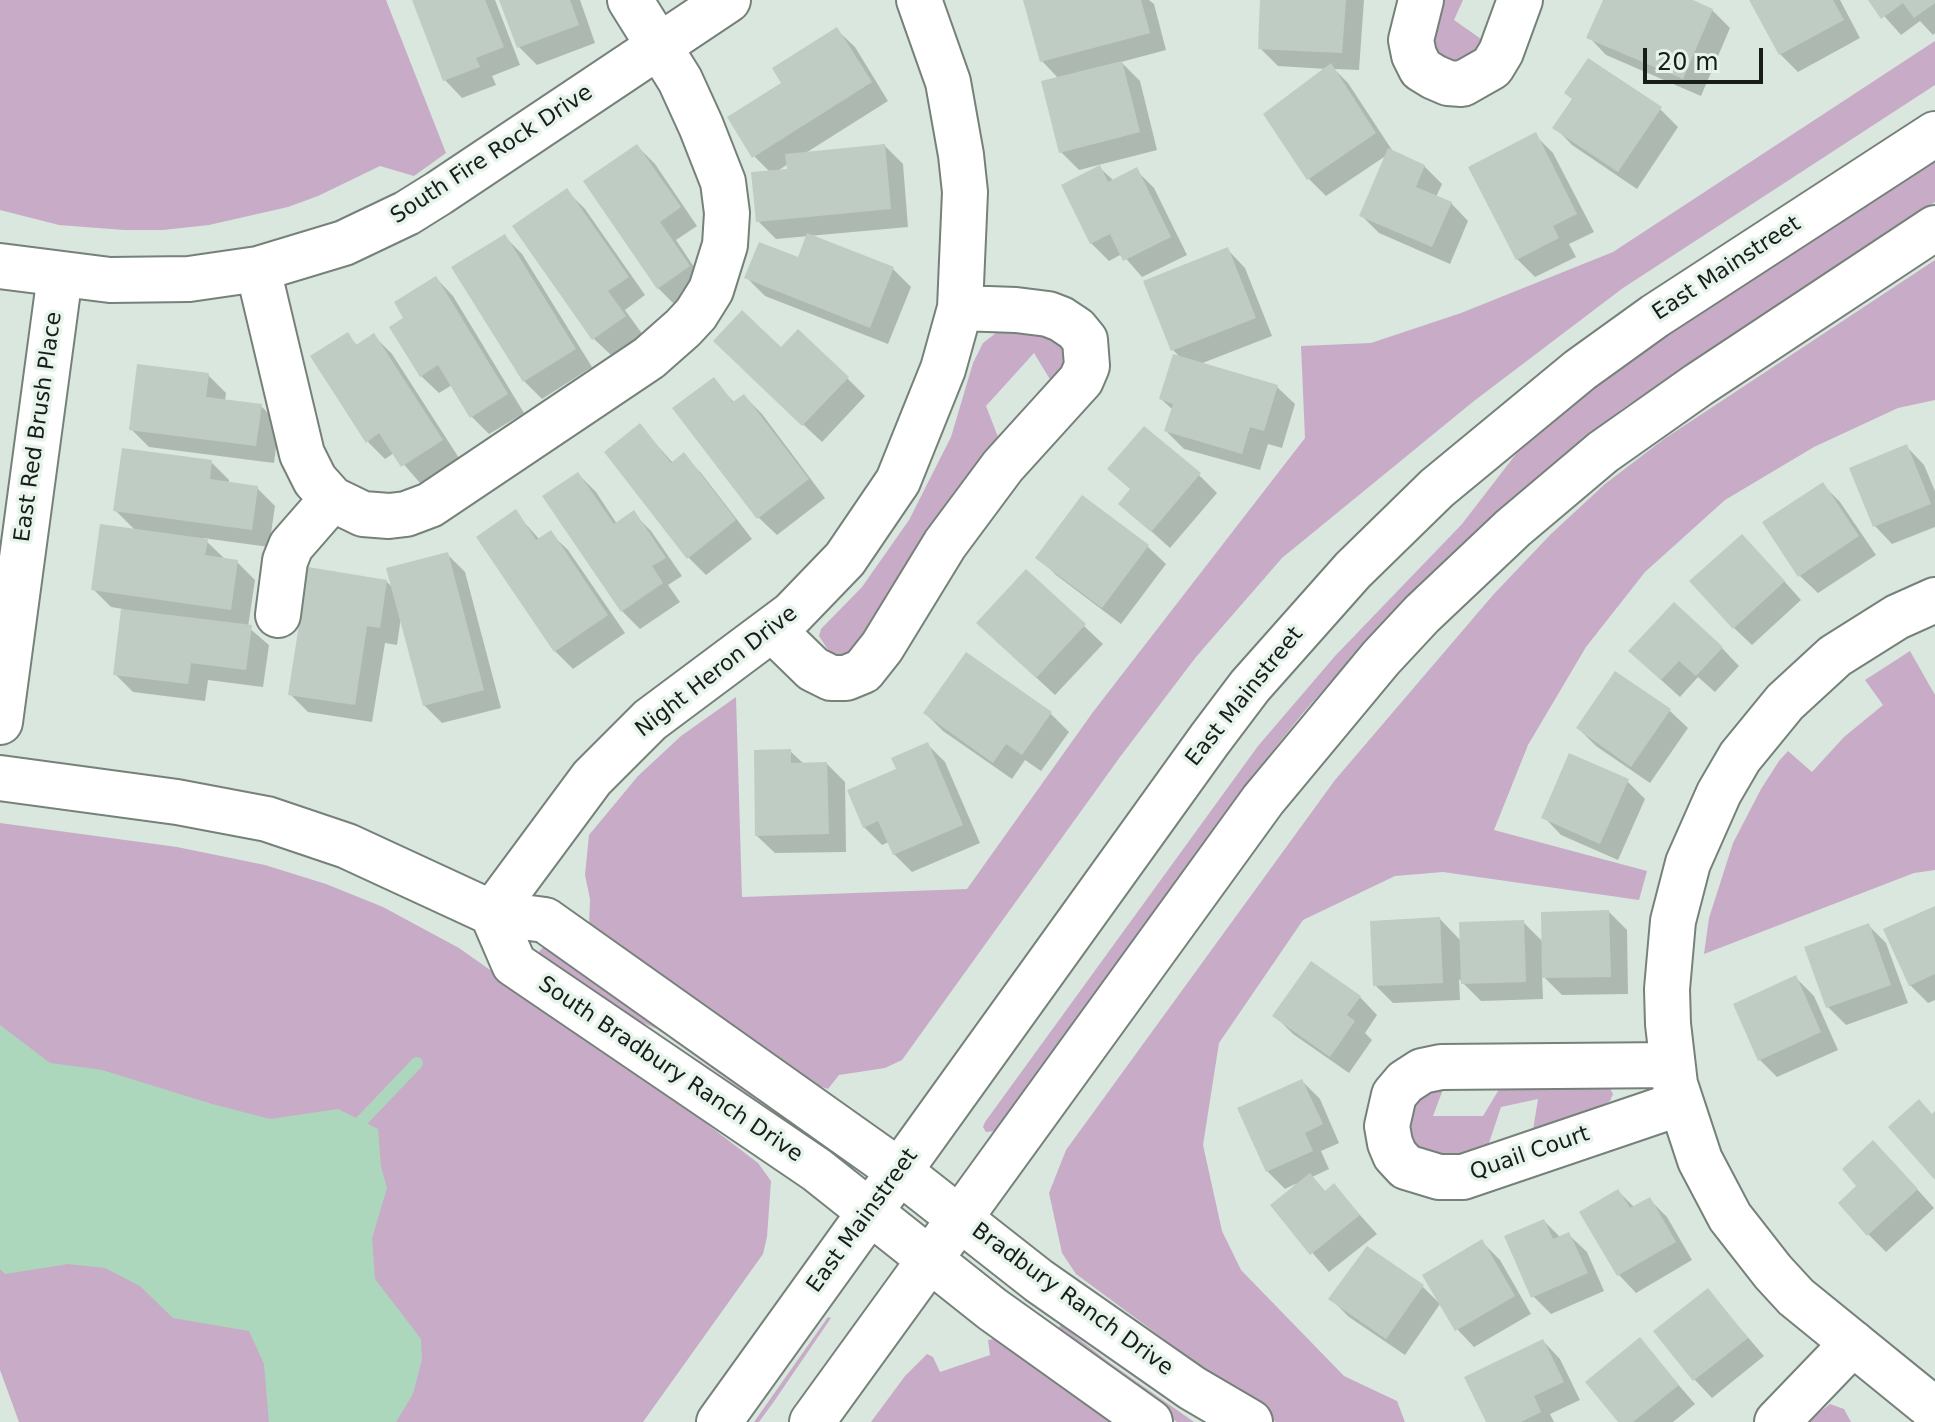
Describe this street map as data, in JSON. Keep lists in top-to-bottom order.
{
  "streets": {
    "street": [
      "South Fire Rock Drive",
      "East Mainstreet",
      "East Red Brush Place",
      "Night Heron Drive",
      "South Bradbury Ranch Drive",
      "Quail Court",
      "Bradbury Ranch Drive"
    ]
  },
  "crossings": [
    ["South Fire Rock Drive", "East Red Brush Place"],
    ["East Mainstreet", "South Bradbury Ranch Drive"],
    ["East Mainstreet", "Bradbury Ranch Drive"],
    ["Night Heron Drive", "South Bradbury Ranch Drive"]
  ],
  "scale_bar": "20 m"
}
